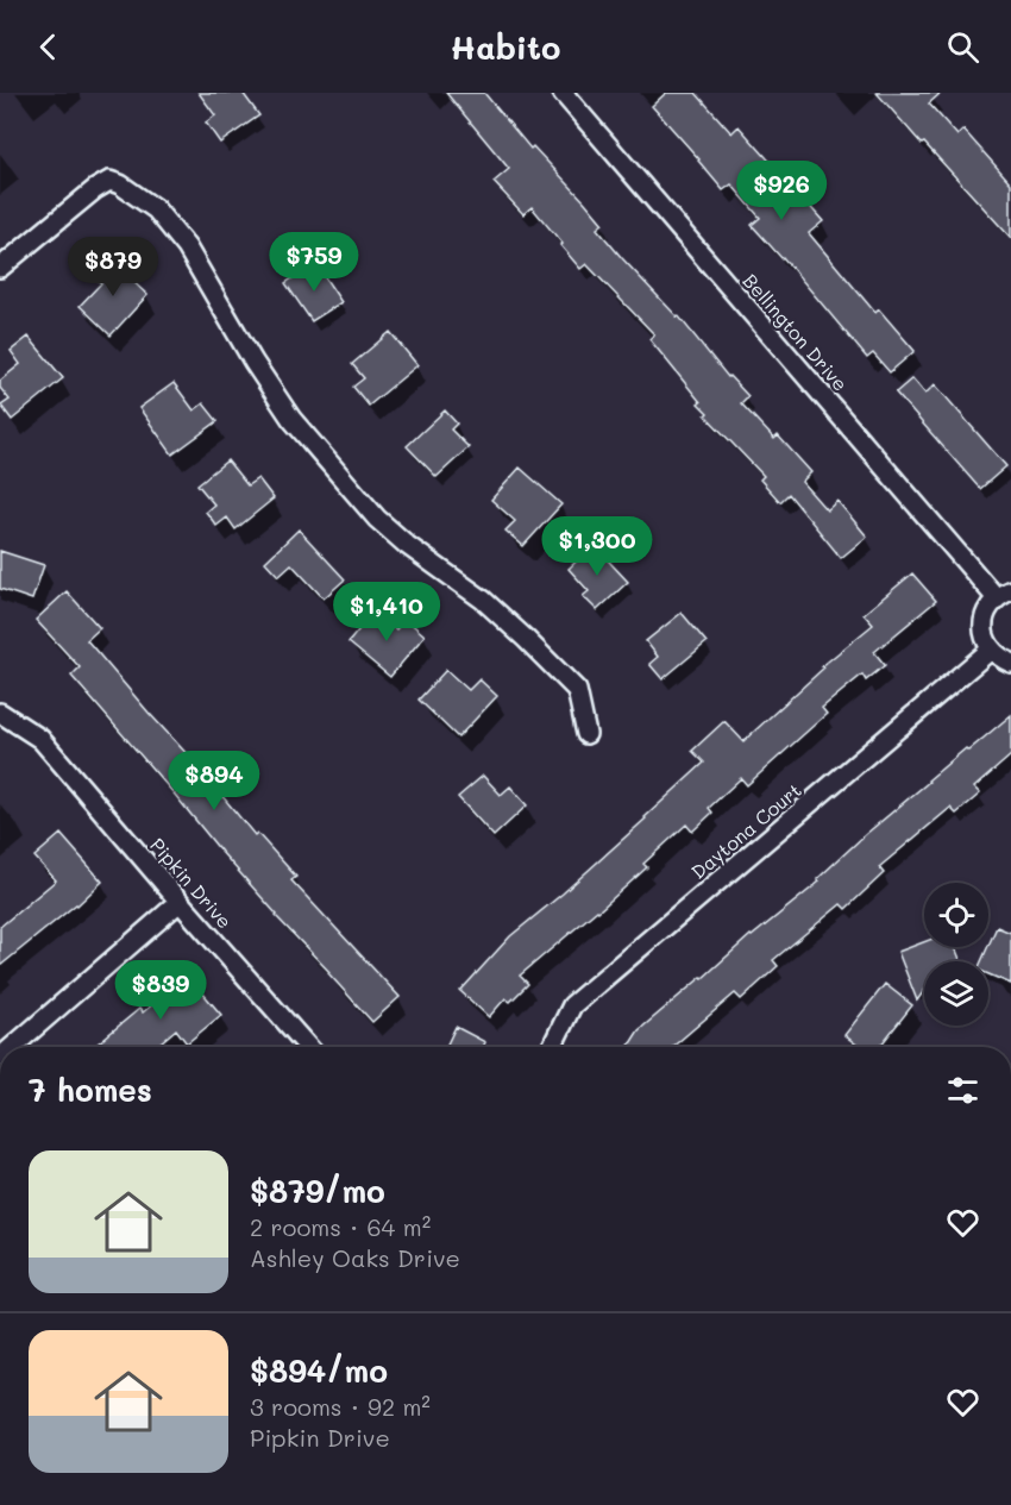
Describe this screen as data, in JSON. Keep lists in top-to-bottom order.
{
  "streets": {
    "street": ["Bellington Drive", "Daytona Court", "Pipkin Drive"]
  },
  "page": {
    "header": "Habito",
    "price": [
      "$926",
      "$759",
      "$879",
      "$1,300",
      "$1,410",
      "$894",
      "$839"
    ],
    "heading": "7 homes",
    "list": [
      {
        "name": "$879/mo",
        "note": "2 rooms · 64 m² · Ashley Oaks Drive"
      },
      {
        "name": "$894/mo",
        "note": "3 rooms · 92 m² · Pipkin Drive"
      }
    ]
  }
}
